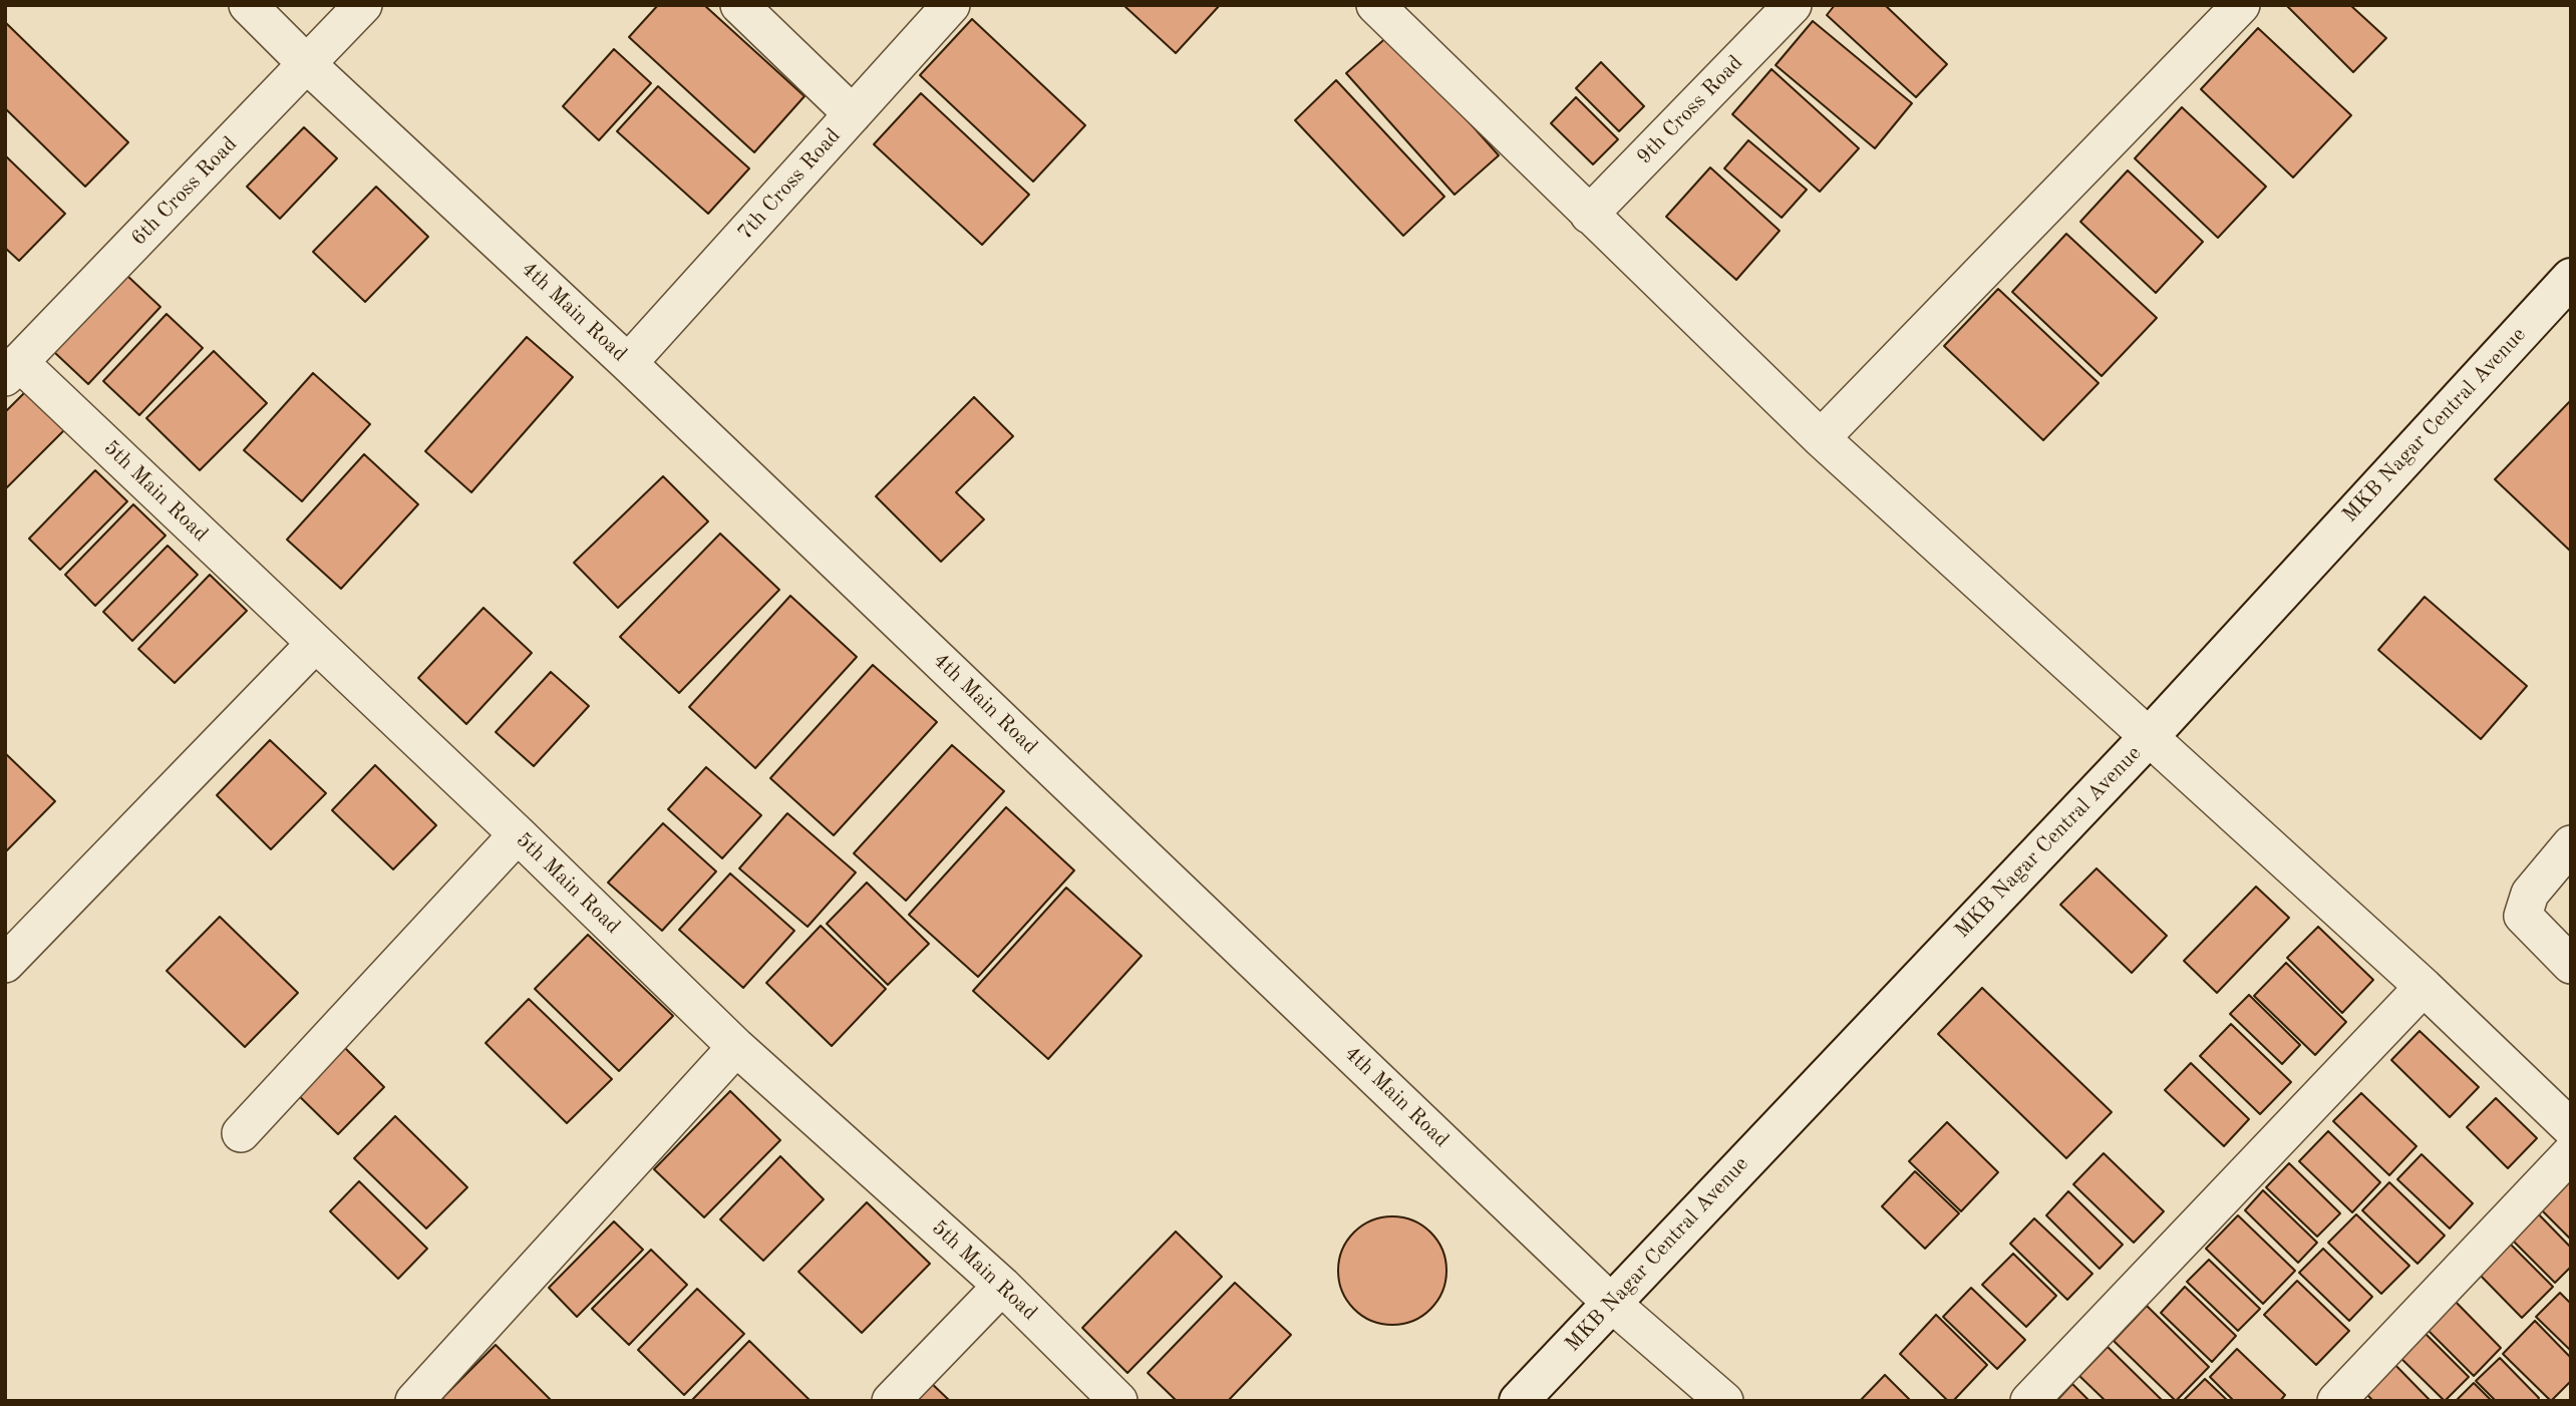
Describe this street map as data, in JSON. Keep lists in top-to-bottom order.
{
  "streets": {
    "main road": ["MKB Nagar Central Avenue"],
    "street": [
      "9th Cross Road",
      "7th Cross Road",
      "6th Cross Road",
      "4th Main Road",
      "5th Main Road"
    ]
  },
  "crossings": [
    ["7th Cross Road", "4th Main Road"],
    ["6th Cross Road", "4th Main Road"],
    ["6th Cross Road", "5th Main Road"],
    ["4th Main Road", "MKB Nagar Central Avenue"]
  ]
}
